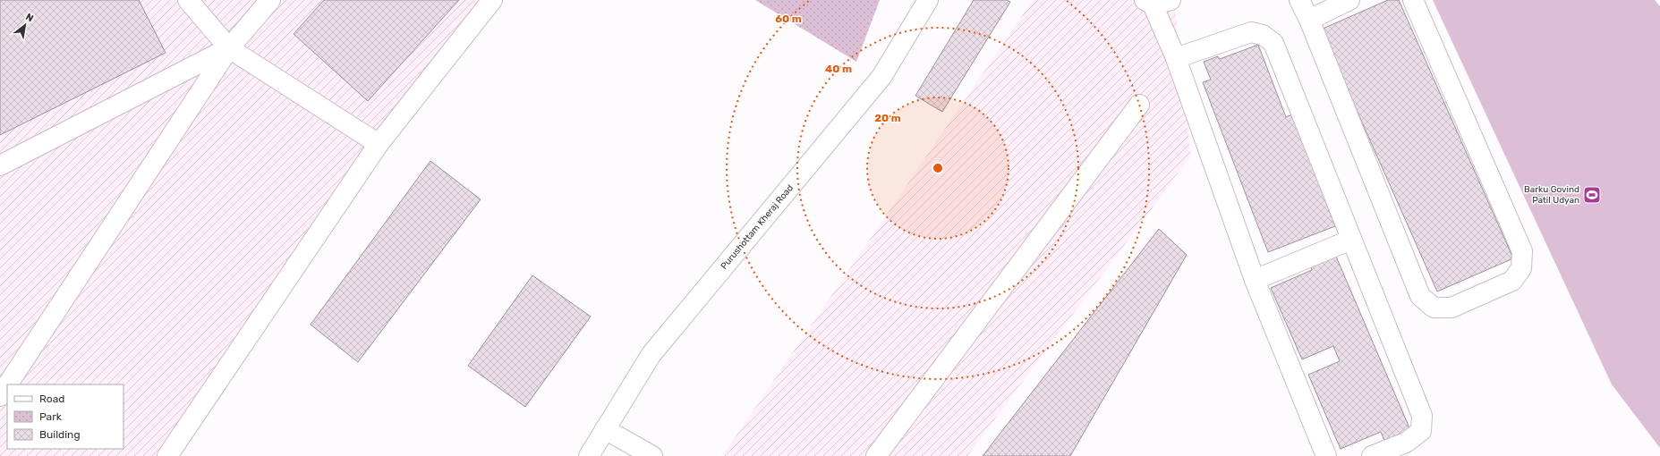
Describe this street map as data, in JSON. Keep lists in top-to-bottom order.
{
  "streets": {
    "street": ["Purushottam Kheraj Road"]
  },
  "places": {
    "sports": ["Barku Govind Patil Udyan"]
  },
  "legend": ["Road", "Park", "Building"],
  "north": "top right",
  "rings": ["60 m", "40 m", "20 m"]
}
